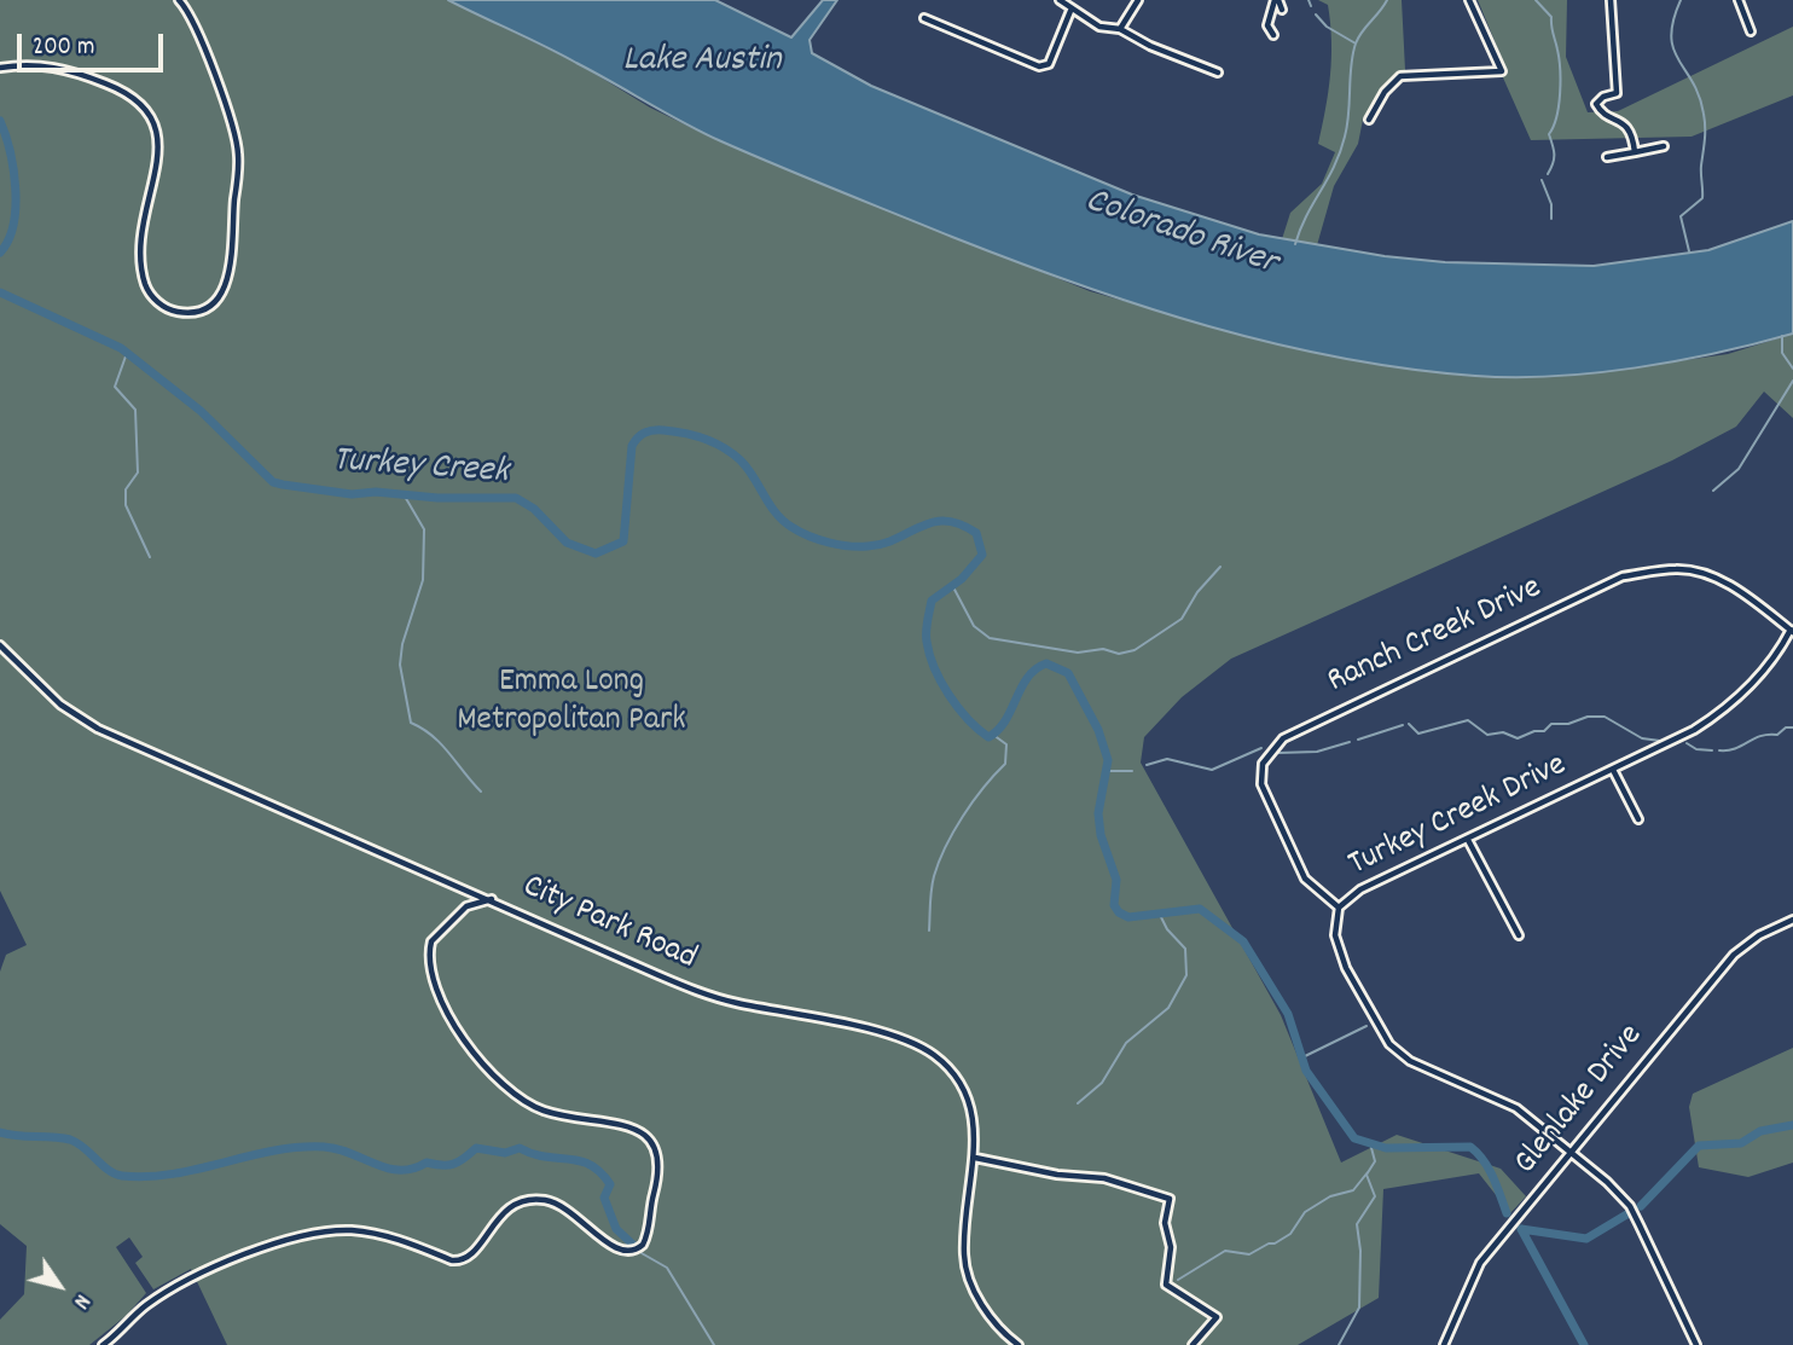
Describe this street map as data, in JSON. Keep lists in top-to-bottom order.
{
  "streets": {
    "street": [
      "Ranch Creek Drive",
      "Turkey Creek Drive",
      "City Park Road",
      "Glenlake Drive"
    ]
  },
  "crossings": [
    ["Ranch Creek Drive", "Turkey Creek Drive"],
    ["Turkey Creek Drive", "Glenlake Drive"]
  ],
  "water": ["Lake Austin", "Colorado River", "Turkey Creek"],
  "parks": ["Emma Long Metropolitan Park"],
  "scale_bar": "200 m",
  "north": "bottom right"
}
